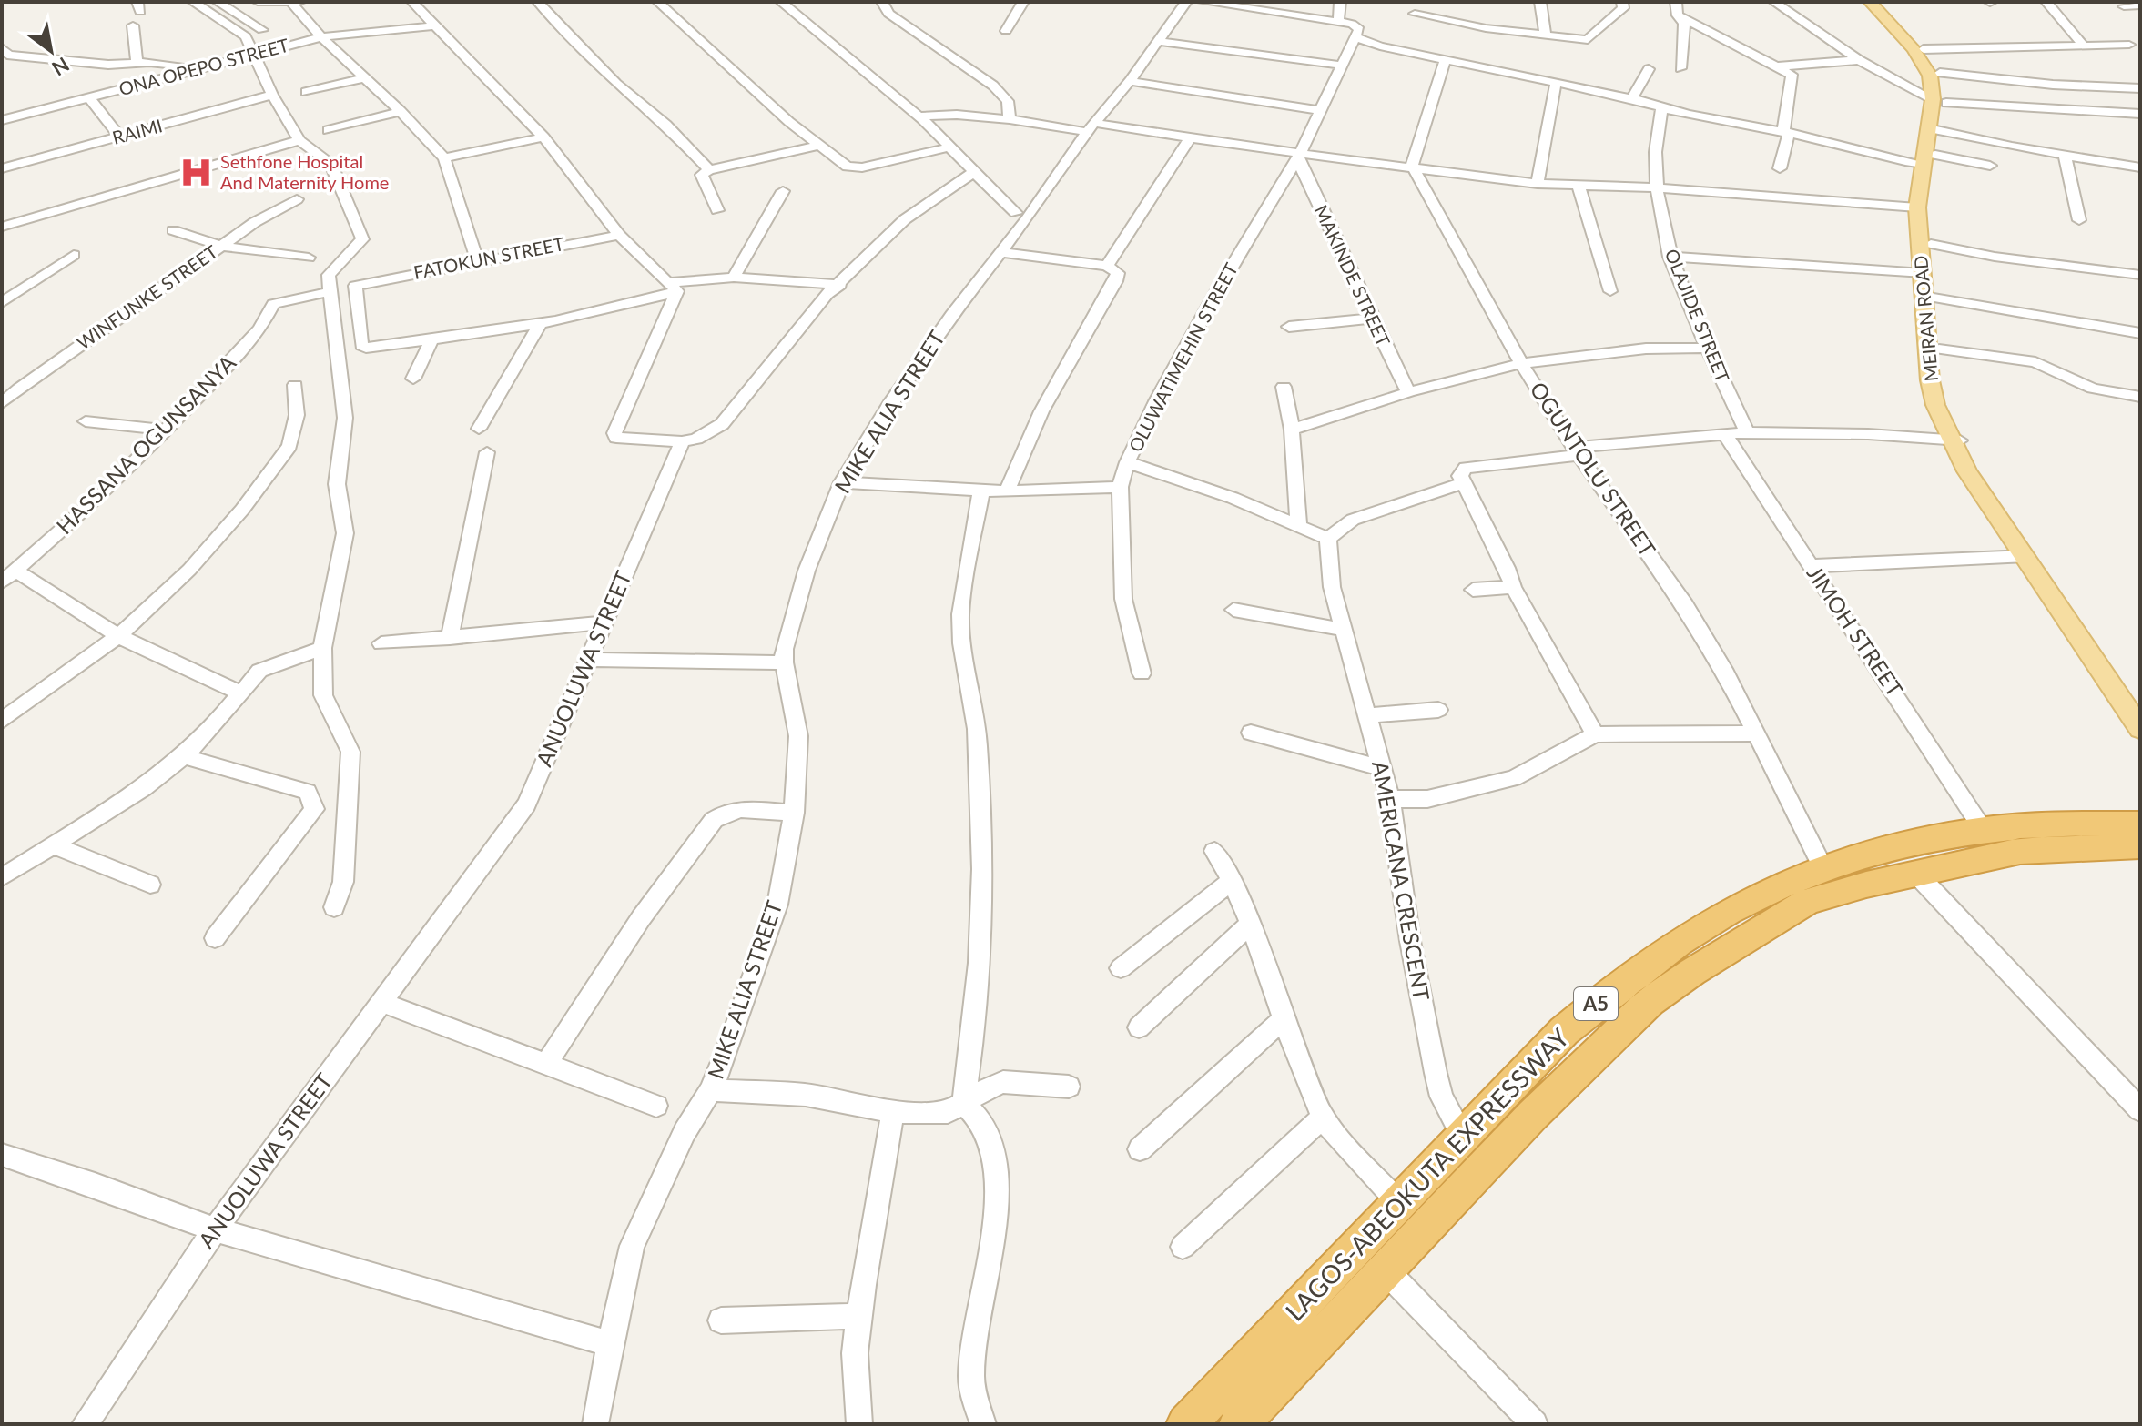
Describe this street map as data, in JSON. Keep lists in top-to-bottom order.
{
  "streets": {
    "highway": ["A5", "LAGOS-ABEOKUTA EXPRESSWAY"],
    "main road": ["MEIRAN ROAD"],
    "street": [
      "ONA OPEPO STREET",
      "RAIMI",
      "FATOKUN STREET",
      "MAKINDE STREET",
      "WINFUNKE STREET",
      "OLAJIDE STREET",
      "OLUWATIMEHIN STREET",
      "MIKE ALIA STREET",
      "HASSANA OGUNSANYA",
      "OGUNTOLU STREET",
      "JIMOH STREET",
      "ANUOLUWA STREET",
      "AMERICANA CRESCENT"
    ]
  },
  "crossings": [
    ["MAKINDE STREET", "OLUWATIMEHIN STREET"],
    ["OGUNTOLU STREET", "LAGOS-ABEOKUTA EXPRESSWAY"],
    ["JIMOH STREET", "LAGOS-ABEOKUTA EXPRESSWAY"],
    ["AMERICANA CRESCENT", "LAGOS-ABEOKUTA EXPRESSWAY"]
  ],
  "places": {
    "hospital": ["Sethfone Hospital And Maternity Home"]
  },
  "north": "bottom right"
}
